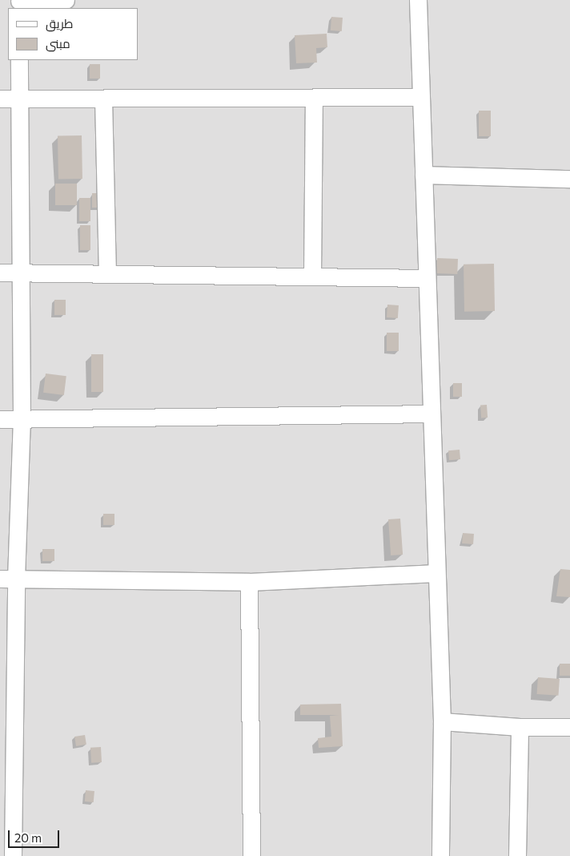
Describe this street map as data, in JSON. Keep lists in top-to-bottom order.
{
  "legend": ["طريق", "مبنى"],
  "scale_bar": "20 m"
}
